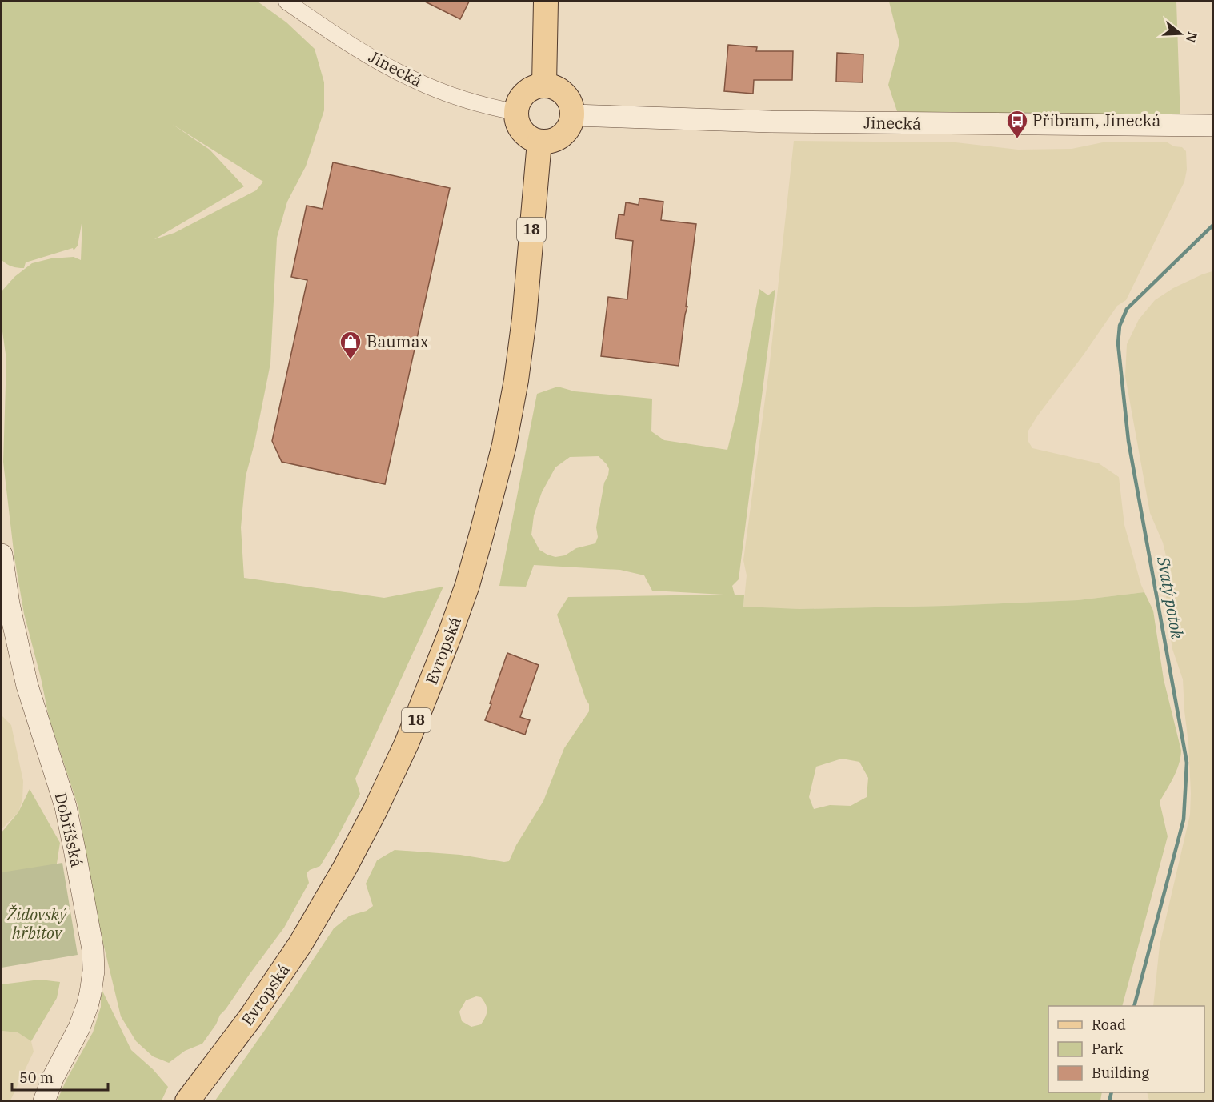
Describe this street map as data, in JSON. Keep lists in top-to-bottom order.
{
  "streets": {
    "main road": [
      "Jinecká",
      "18",
      "Evropská",
      "Dobříšská"
    ]
  },
  "crossings": [
    ["Jinecká", "Evropská"]
  ],
  "water": ["Svatý potok"],
  "parks": ["Židovský hřbitov"],
  "places": {
    "bus stop": ["Příbram, Jinecká"],
    "shop": ["Baumax"]
  },
  "legend": ["Road", "Park", "Building"],
  "scale_bar": "50 m",
  "north": "right"
}
